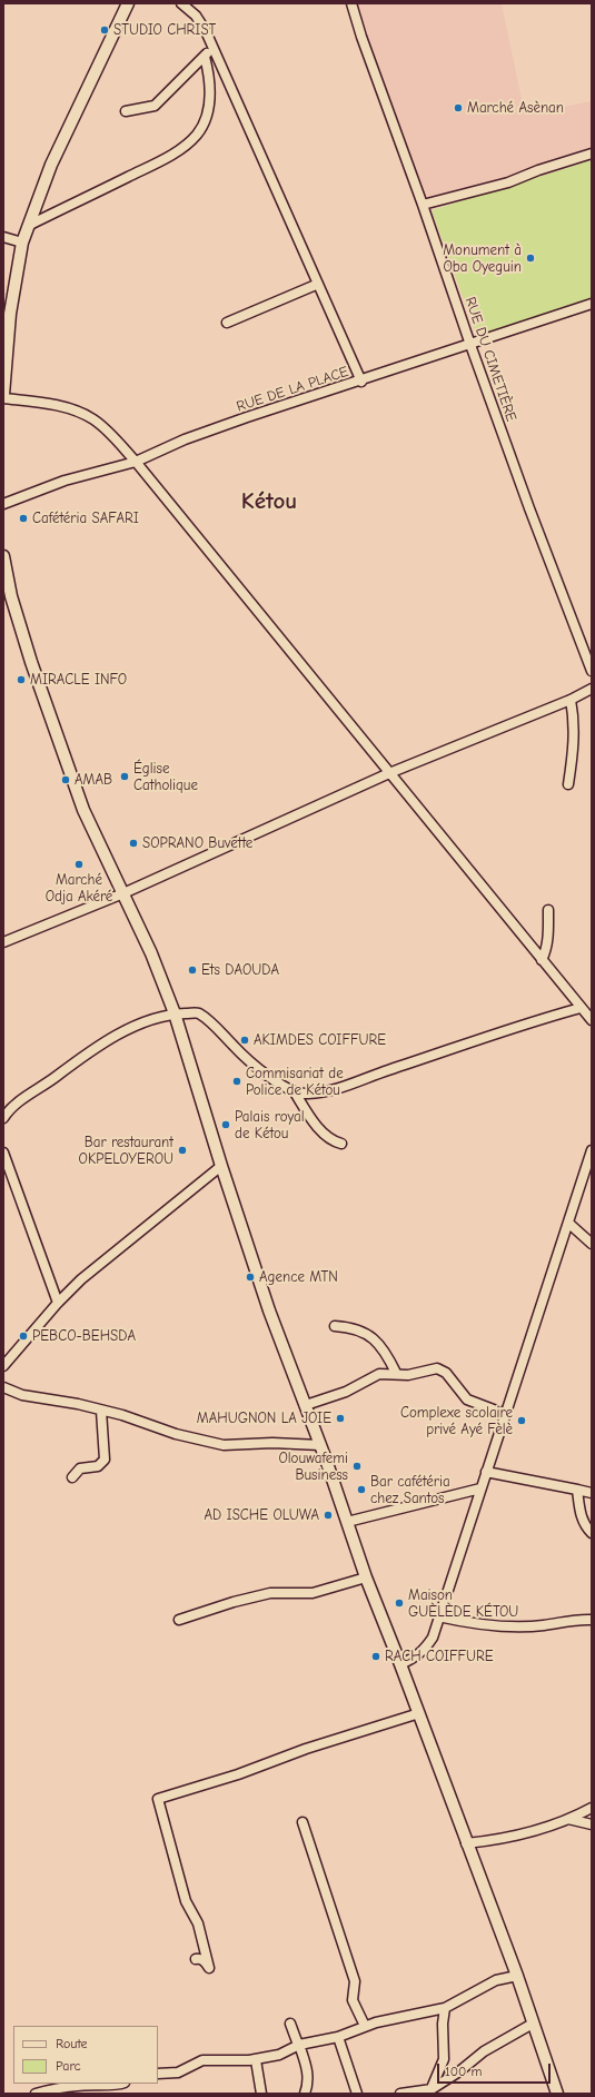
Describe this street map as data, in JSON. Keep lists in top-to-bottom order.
{
  "streets": {
    "street": ["RUE DU CIMETIÈRE", "RUE DE LA PLACE"]
  },
  "crossings": [
    ["RUE DU CIMETIÈRE", "RUE DE LA PLACE"]
  ],
  "districts": ["Kétou"],
  "places": [
    "STUDIO CHRIST",
    "Marché Asènan",
    "Monument à Oba Oyeguin",
    "Cafétéria SAFARI",
    "MIRACLE INFO",
    "Église Catholique",
    "AMAB",
    "SOPRANO Buvette",
    "Marché Odja Akéré",
    "Ets DAOUDA",
    "AKIMDES COIFFURE",
    "Commisariat de Police de Kétou",
    "Palais royal de Kétou",
    "Bar restaurant OKPELOYEROU",
    "Agence MTN",
    "PEBCO-BEHSDA",
    "MAHUGNON LA JOIE",
    "Complexe scolaire privé Ayé Fèlè",
    "Olouwafemi Business",
    "Bar cafétéria chez Santos",
    "AD ISCHE OLUWA",
    "Maison GUÈLÈDE KÉTOU",
    "RACH COIFFURE"
  ],
  "legend": ["Route", "Parc"],
  "scale_bar": "100 m"
}
